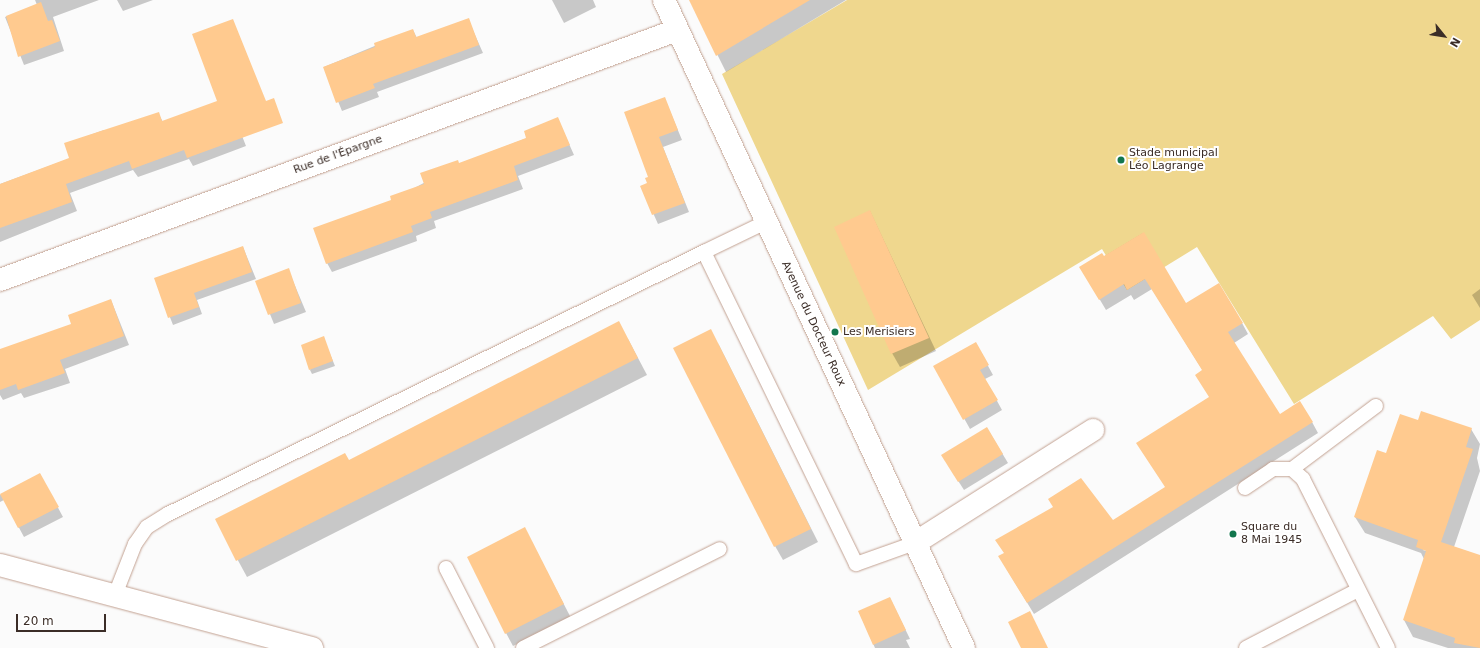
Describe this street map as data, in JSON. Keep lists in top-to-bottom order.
{
  "streets": {
    "street": ["Rue de l'Épargne", "Avenue du Docteur Roux"]
  },
  "crossings": [
    ["Rue de l'Épargne", "Avenue du Docteur Roux"]
  ],
  "places": ["Stade municipal Léo Lagrange", "Les Merisiers", "Square du 8 Mai 1945"],
  "scale_bar": "20 m",
  "north": "bottom right"
}
